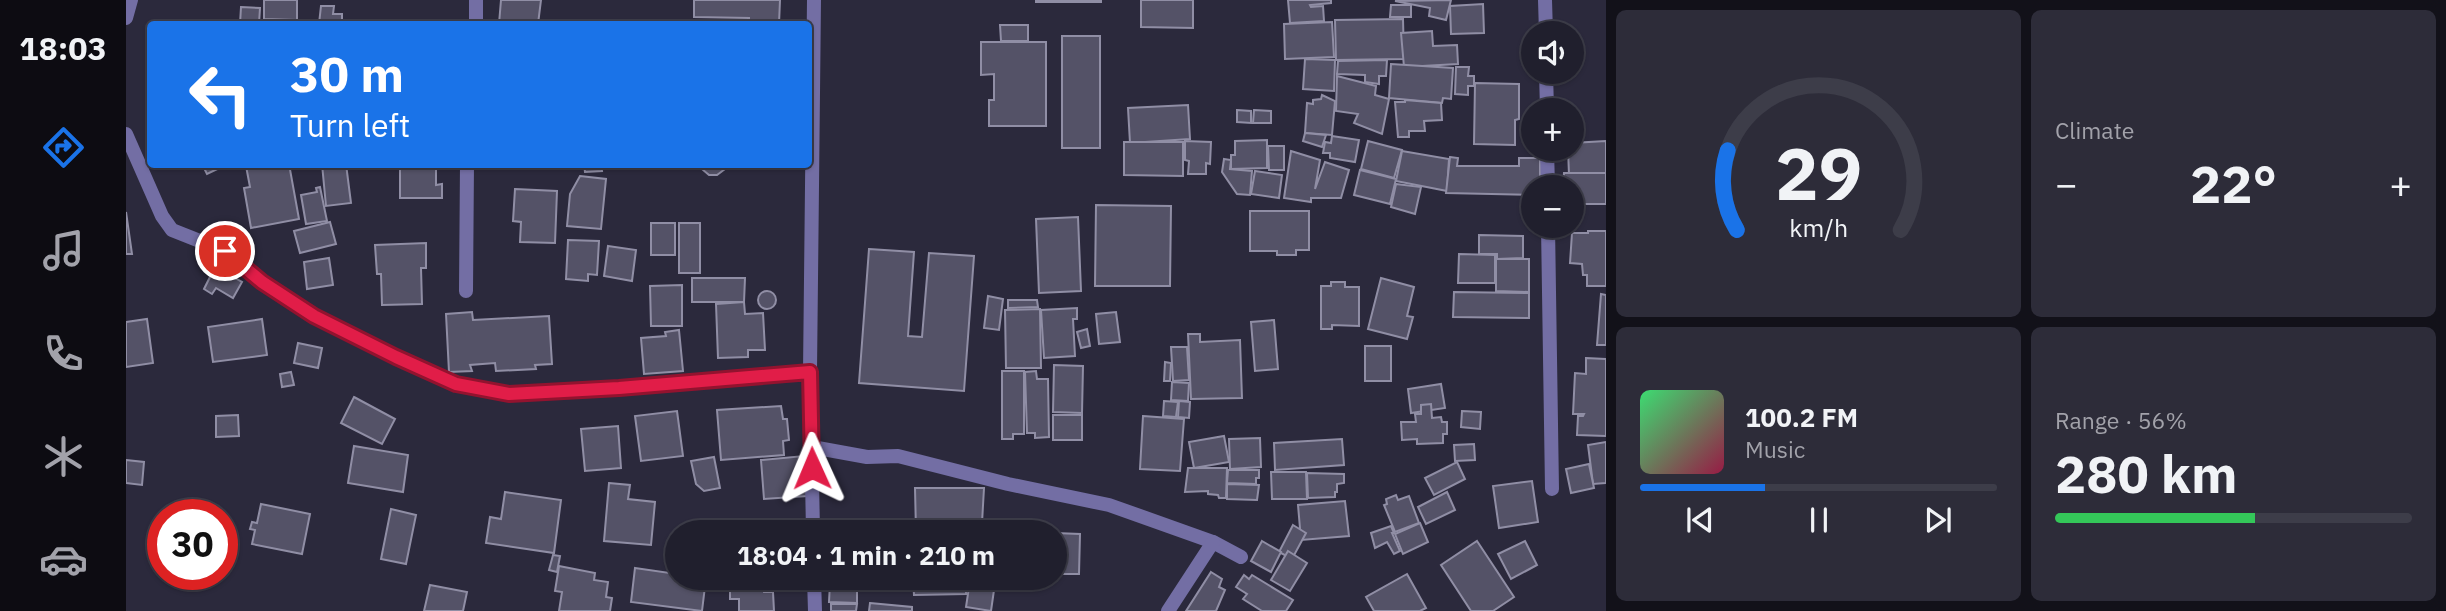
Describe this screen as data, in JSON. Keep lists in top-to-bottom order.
{
  "page": {
    "tabs": "18:03",
    "tile": [
      "Climate",
      ["Range · 56%", "280 km"]
    ],
    "map_buttons": ["+", "−"],
    "turn": ["30 m", "Turn left"],
    "heat": ["−", "22°", "+"],
    "song": ["100.2 FM", "Music"],
    "limit": "30",
    "trip": "18:04 · 1 min · 210 m",
    "gauge": ["29", "km/h"]
  }
}
